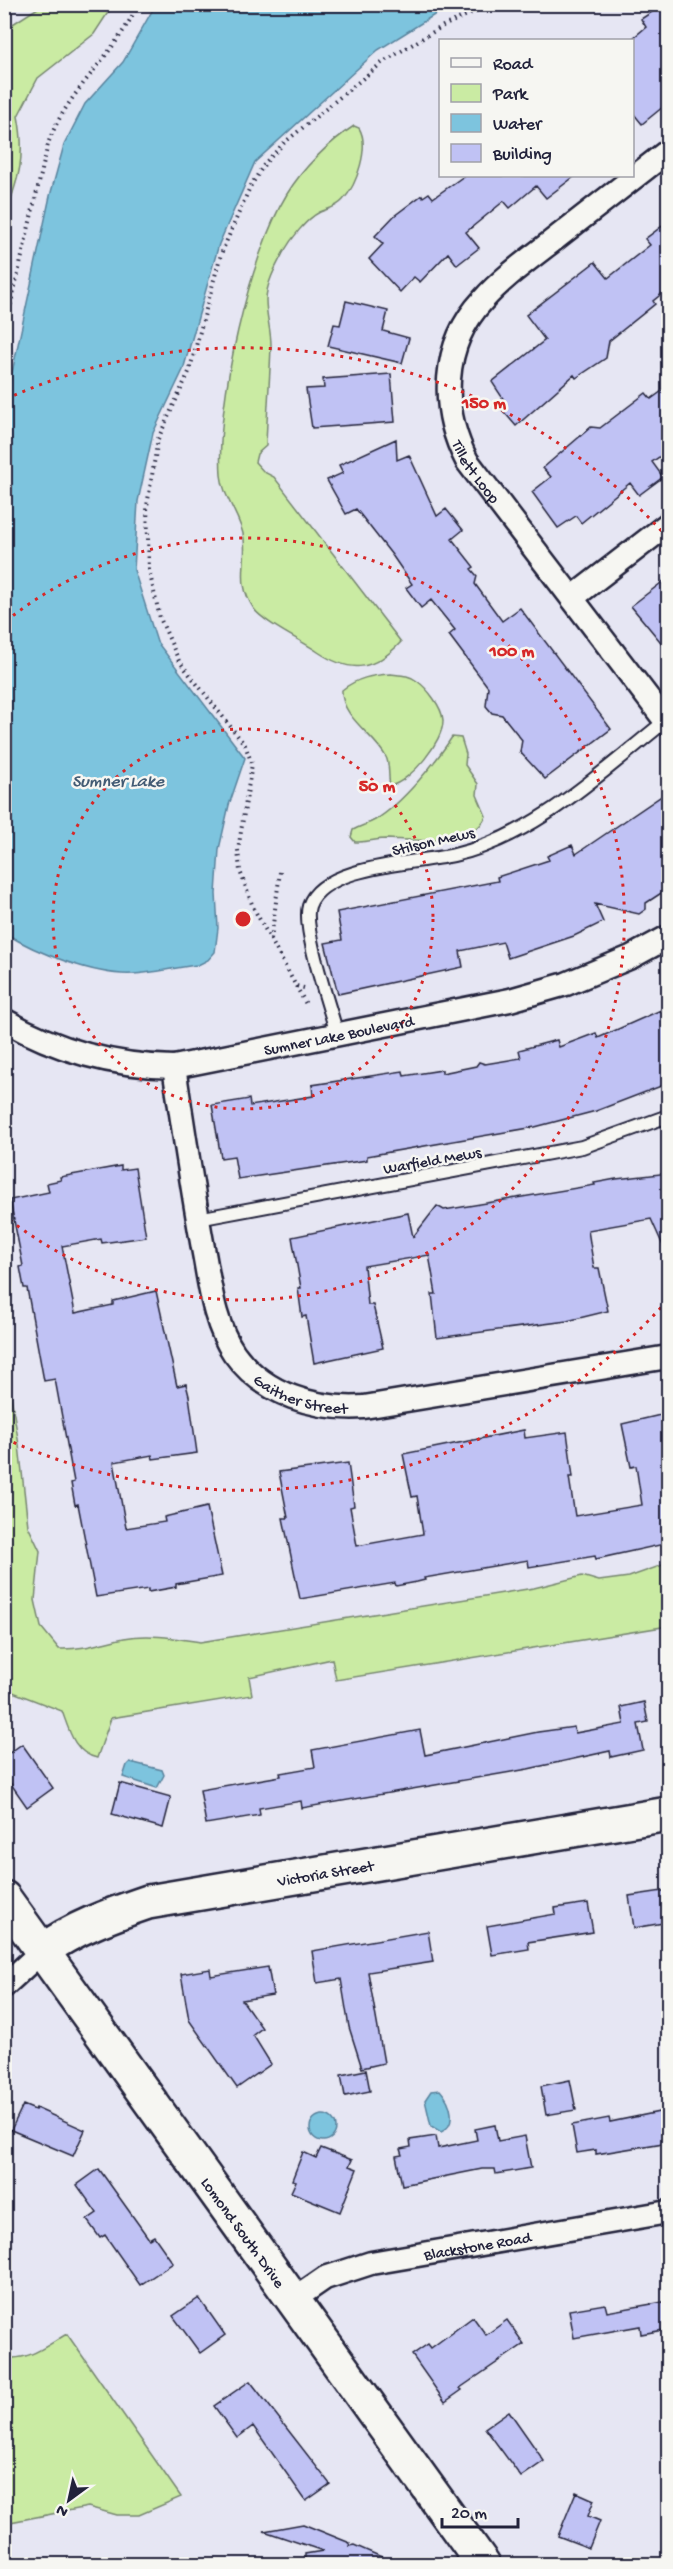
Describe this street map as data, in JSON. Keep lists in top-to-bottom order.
{
  "streets": {
    "main road": ["Victoria Street", "Lomond South Drive"],
    "street": [
      "Tillett Loop",
      "Sumner Lake Boulevard",
      "Gaither Street",
      "Blackstone Road"
    ],
    "lane": ["Stilson Mews", "Warfield Mews"]
  },
  "crossings": [
    ["Tillett Loop", "Stilson Mews"],
    ["Stilson Mews", "Sumner Lake Boulevard"],
    ["Sumner Lake Boulevard", "Gaither Street"],
    ["Warfield Mews", "Gaither Street"],
    ["Victoria Street", "Lomond South Drive"],
    ["Lomond South Drive", "Blackstone Road"]
  ],
  "water": ["Sumner Lake"],
  "legend": [
    "Road",
    "Park",
    "Water",
    "Building"
  ],
  "scale_bar": "20 m",
  "north": "bottom left",
  "rings": ["150 m", "100 m", "50 m"]
}
